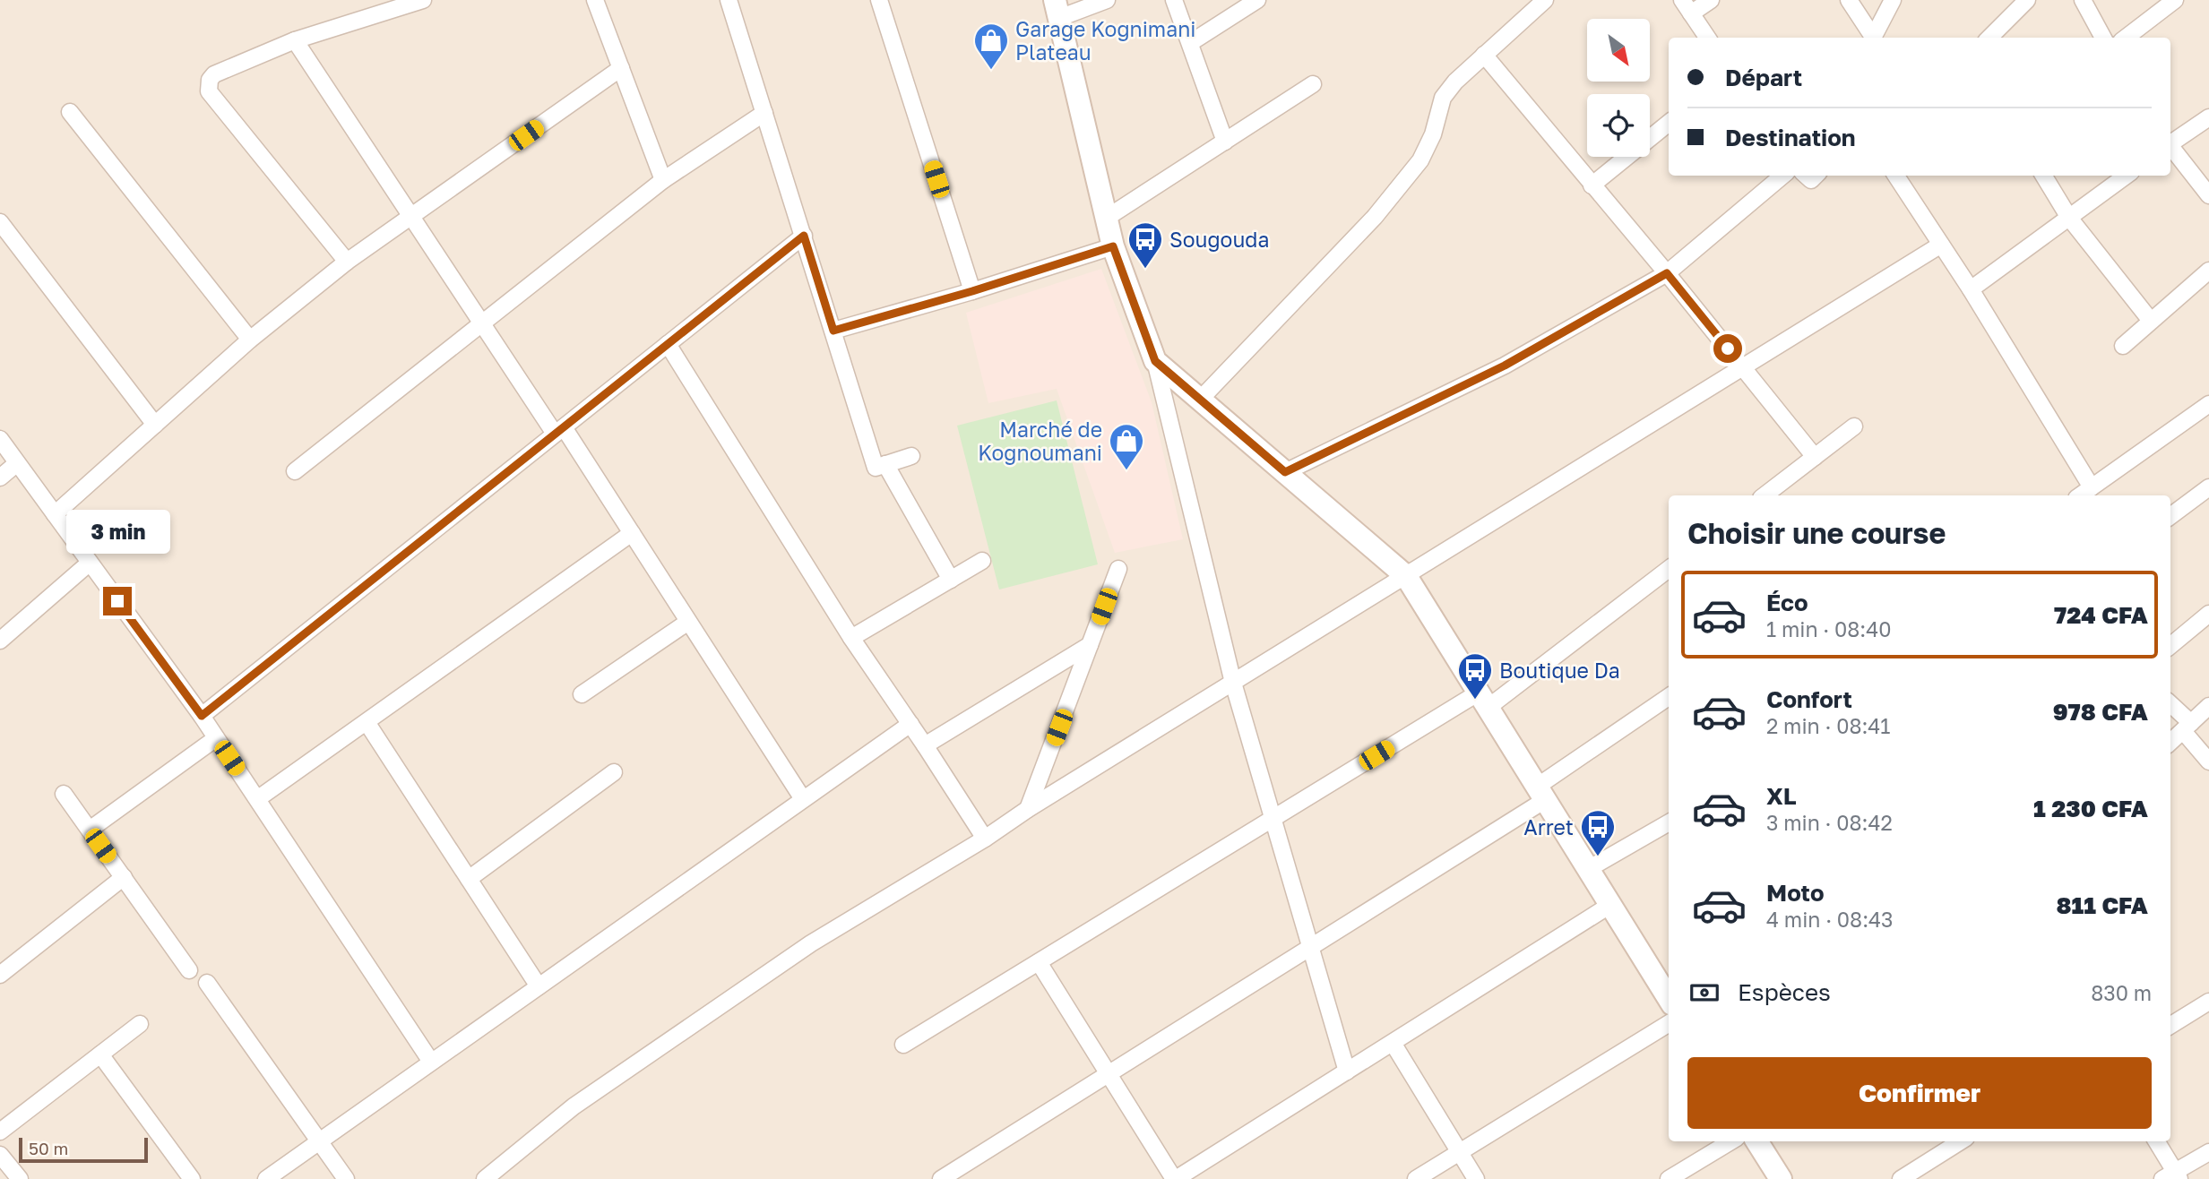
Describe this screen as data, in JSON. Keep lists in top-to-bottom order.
{
  "places": {
    "shop": ["Garage Kognimani Plateau", "Marché de Kognoumani"],
    "bus stop": ["Sougouda", "Boutique Da", "Arret"]
  },
  "scale_bar": "50 m",
  "north": "bottom right",
  "page": {
    "banner": ["Départ", "Destination"],
    "heading": "Choisir une course",
    "bubble": "3 min",
    "list": [
      {
        "name": "Éco",
        "note": "1 min · 08:40",
        "value": "724 CFA"
      },
      {
        "name": "Confort",
        "note": "2 min · 08:41",
        "value": "978 CFA"
      },
      {
        "name": "XL",
        "note": "3 min · 08:42",
        "value": "1 230 CFA"
      },
      {
        "name": "Moto",
        "note": "4 min · 08:43",
        "value": "811 CFA"
      }
    ],
    "pay": ["Espèces", "830 m"],
    "buttons": "Confirmer",
    "scale": "50 m"
  }
}
